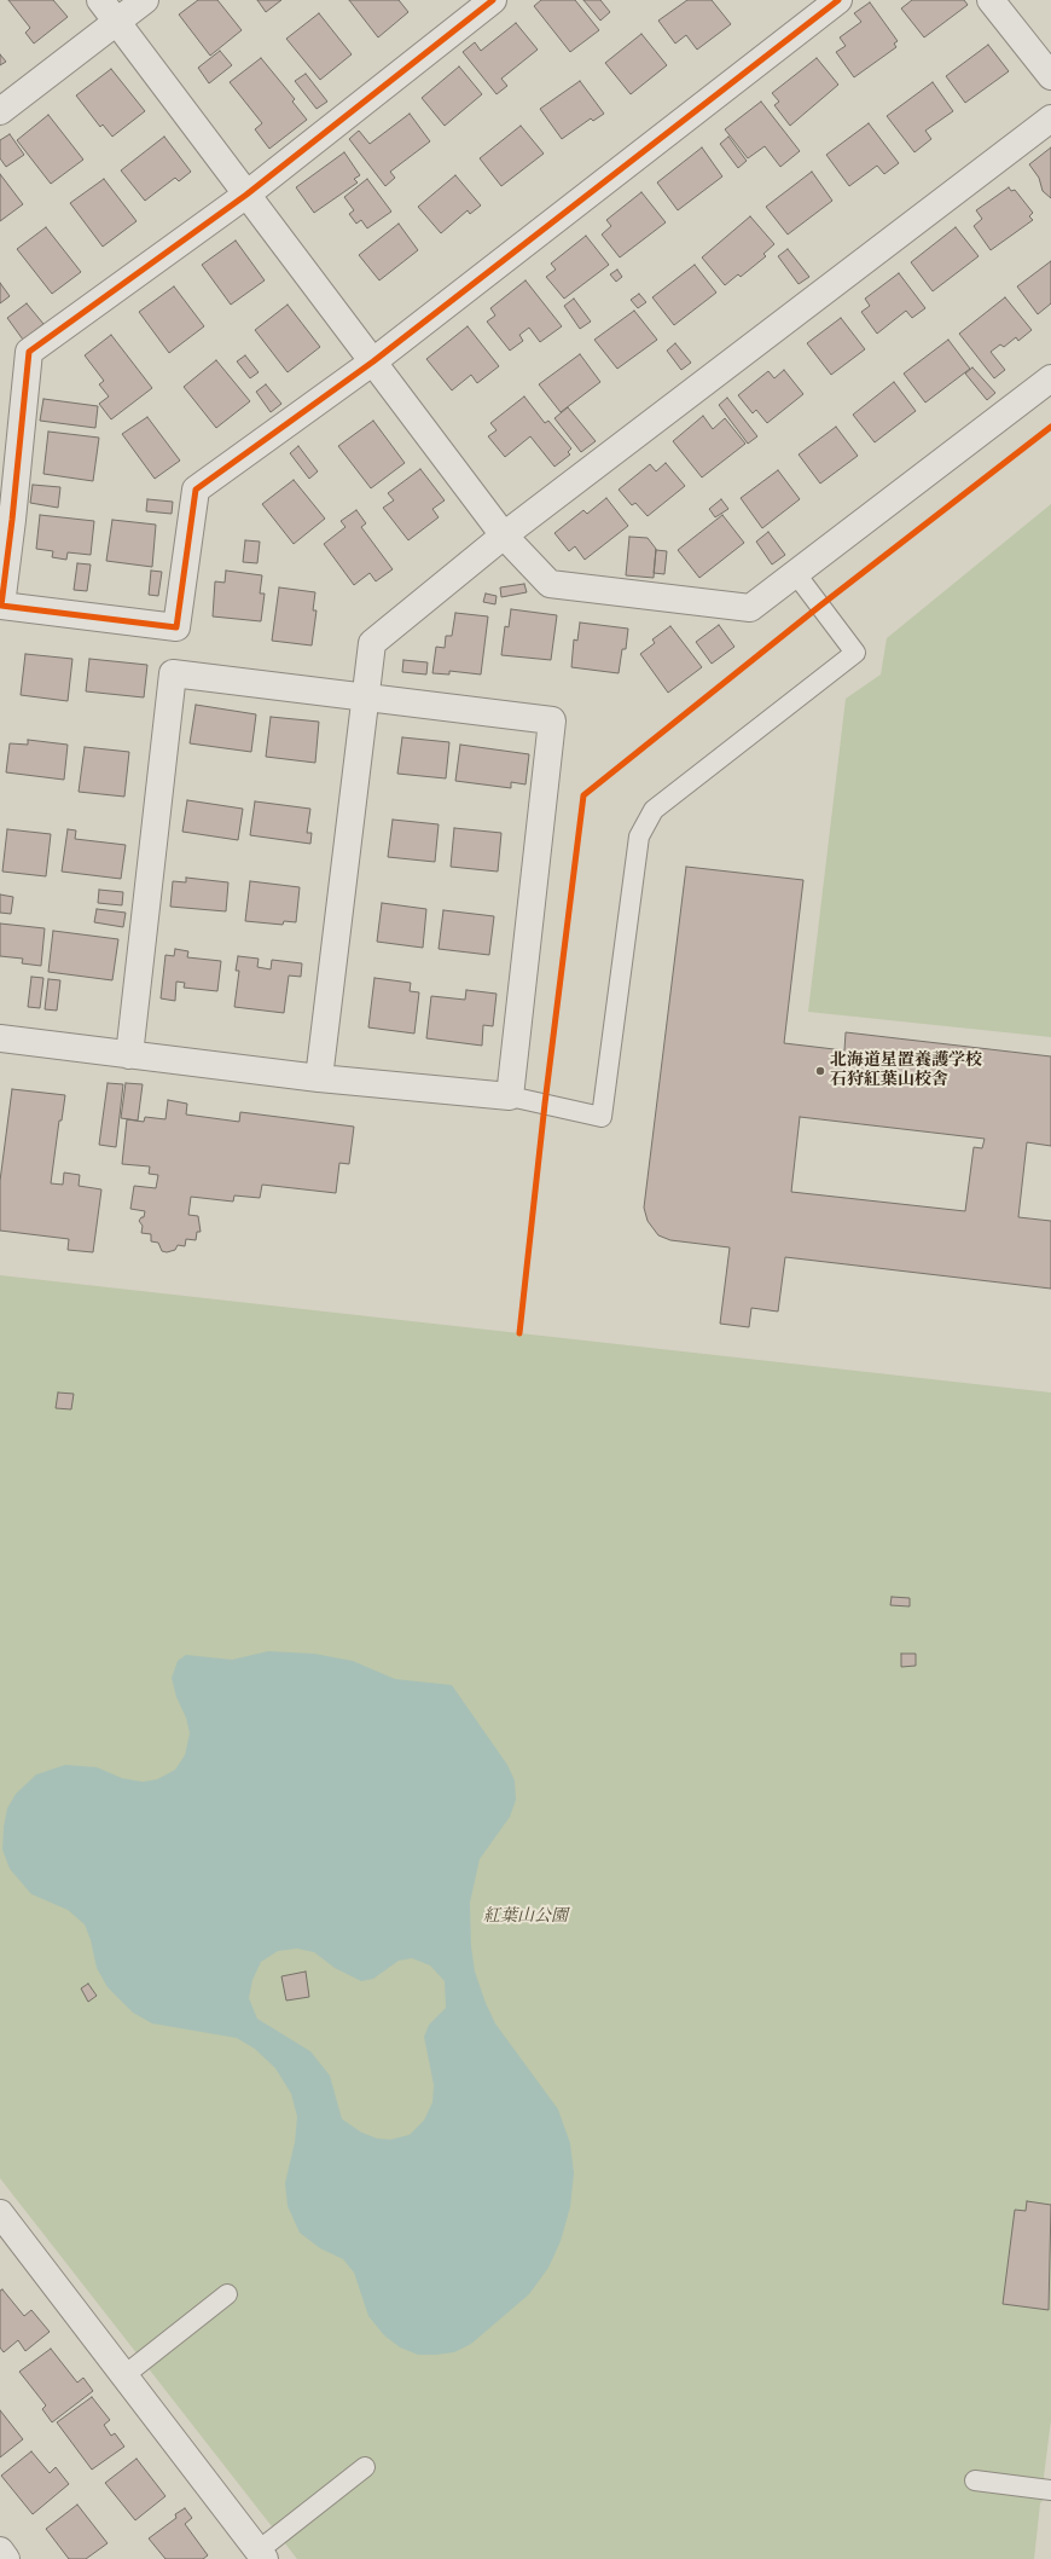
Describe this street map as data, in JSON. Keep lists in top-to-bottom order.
{
  "parks": ["紅葉山公園"],
  "places": ["北海道星置養護学校 石狩紅葉山校舎"]
}
